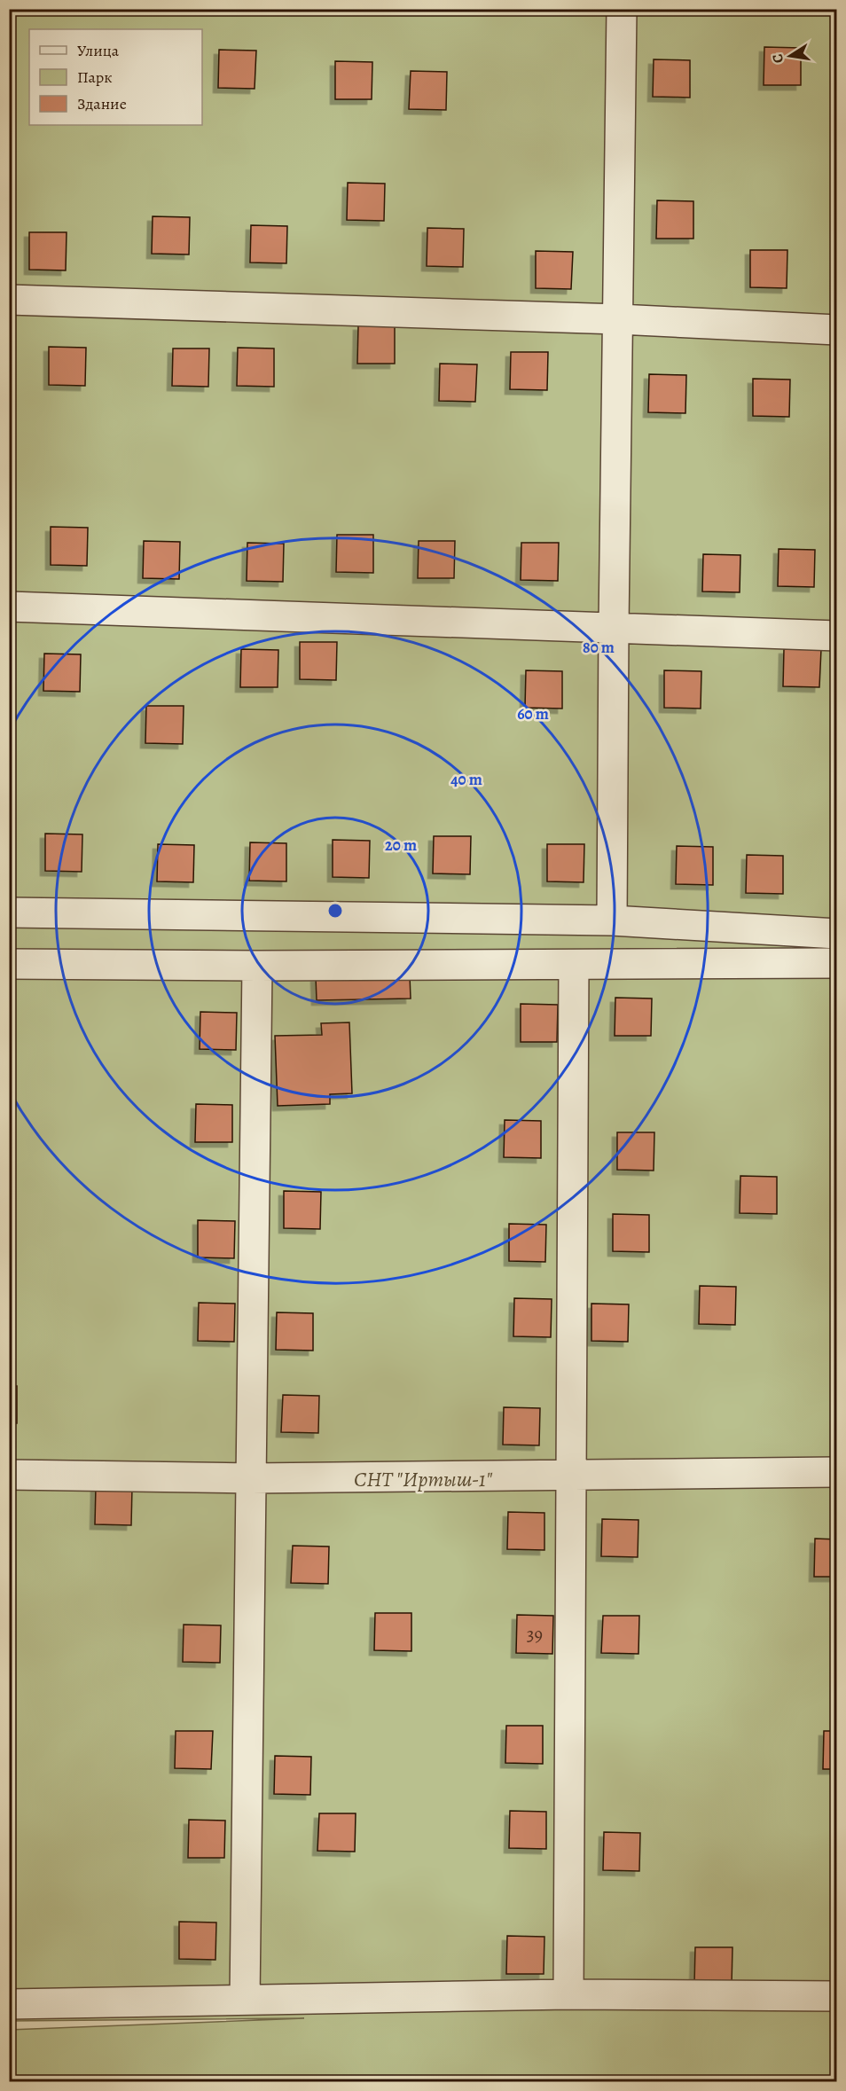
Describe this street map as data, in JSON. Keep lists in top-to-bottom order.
{
  "parks": ["СНТ \"Иртыш-1\""],
  "house_numbers": ["39"],
  "legend": ["Улица", "Парк", "Здание"],
  "north": "left",
  "rings": [
    "80 m",
    "60 m",
    "40 m",
    "20 m"
  ]
}
